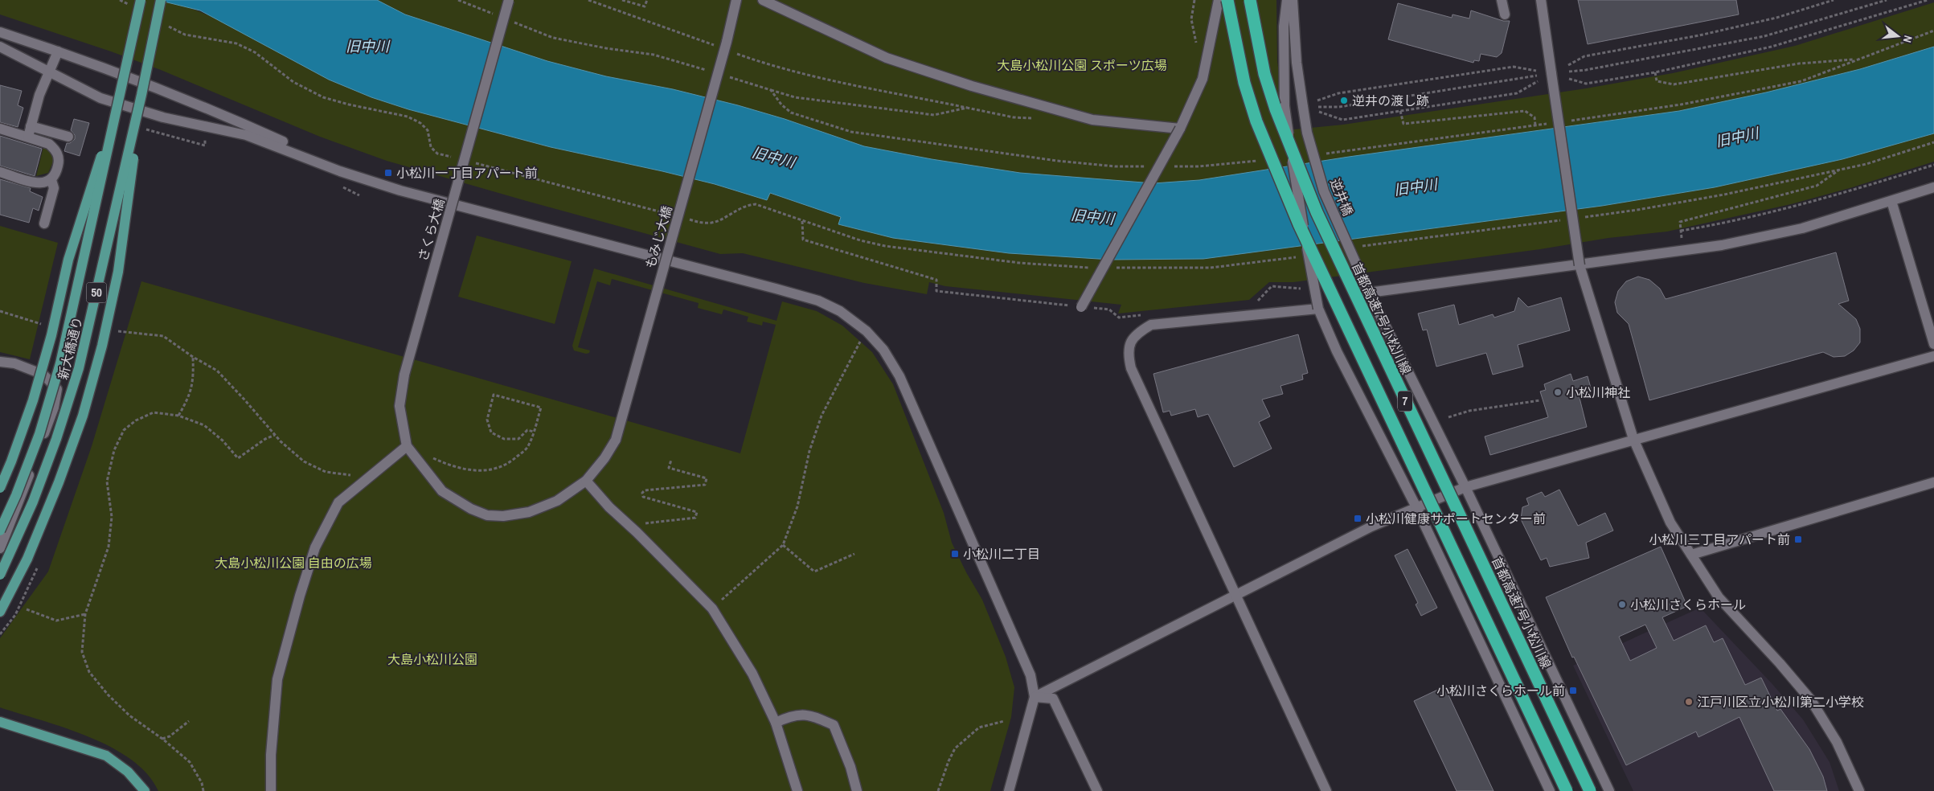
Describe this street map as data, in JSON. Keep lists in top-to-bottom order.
{
  "streets": {
    "highway": ["首都高速7号小松川線", "7"],
    "main road": ["50", "新大橋通り"],
    "street": ["逆井橋", "さくら大橋", "もみじ大橋"]
  },
  "crossings": [
    ["さくら大橋", "もみじ大橋"]
  ],
  "water": ["旧中川"],
  "parks": ["大島小松川公園 スポーツ広場", "大島小松川公園 自由の広場", "大島小松川公園"],
  "places": {
    "other": [
      "逆井の渡し跡",
      "小松川神社",
      "小松川さくらホール",
      "江戸川区立小松川第二小学校"
    ],
    "transit": [
      "小松川一丁目アパート前",
      "小松川健康サポートセンター前",
      "小松川三丁目アパート前",
      "小松川二丁目",
      "小松川さくらホール前"
    ]
  },
  "north": "right"
}
